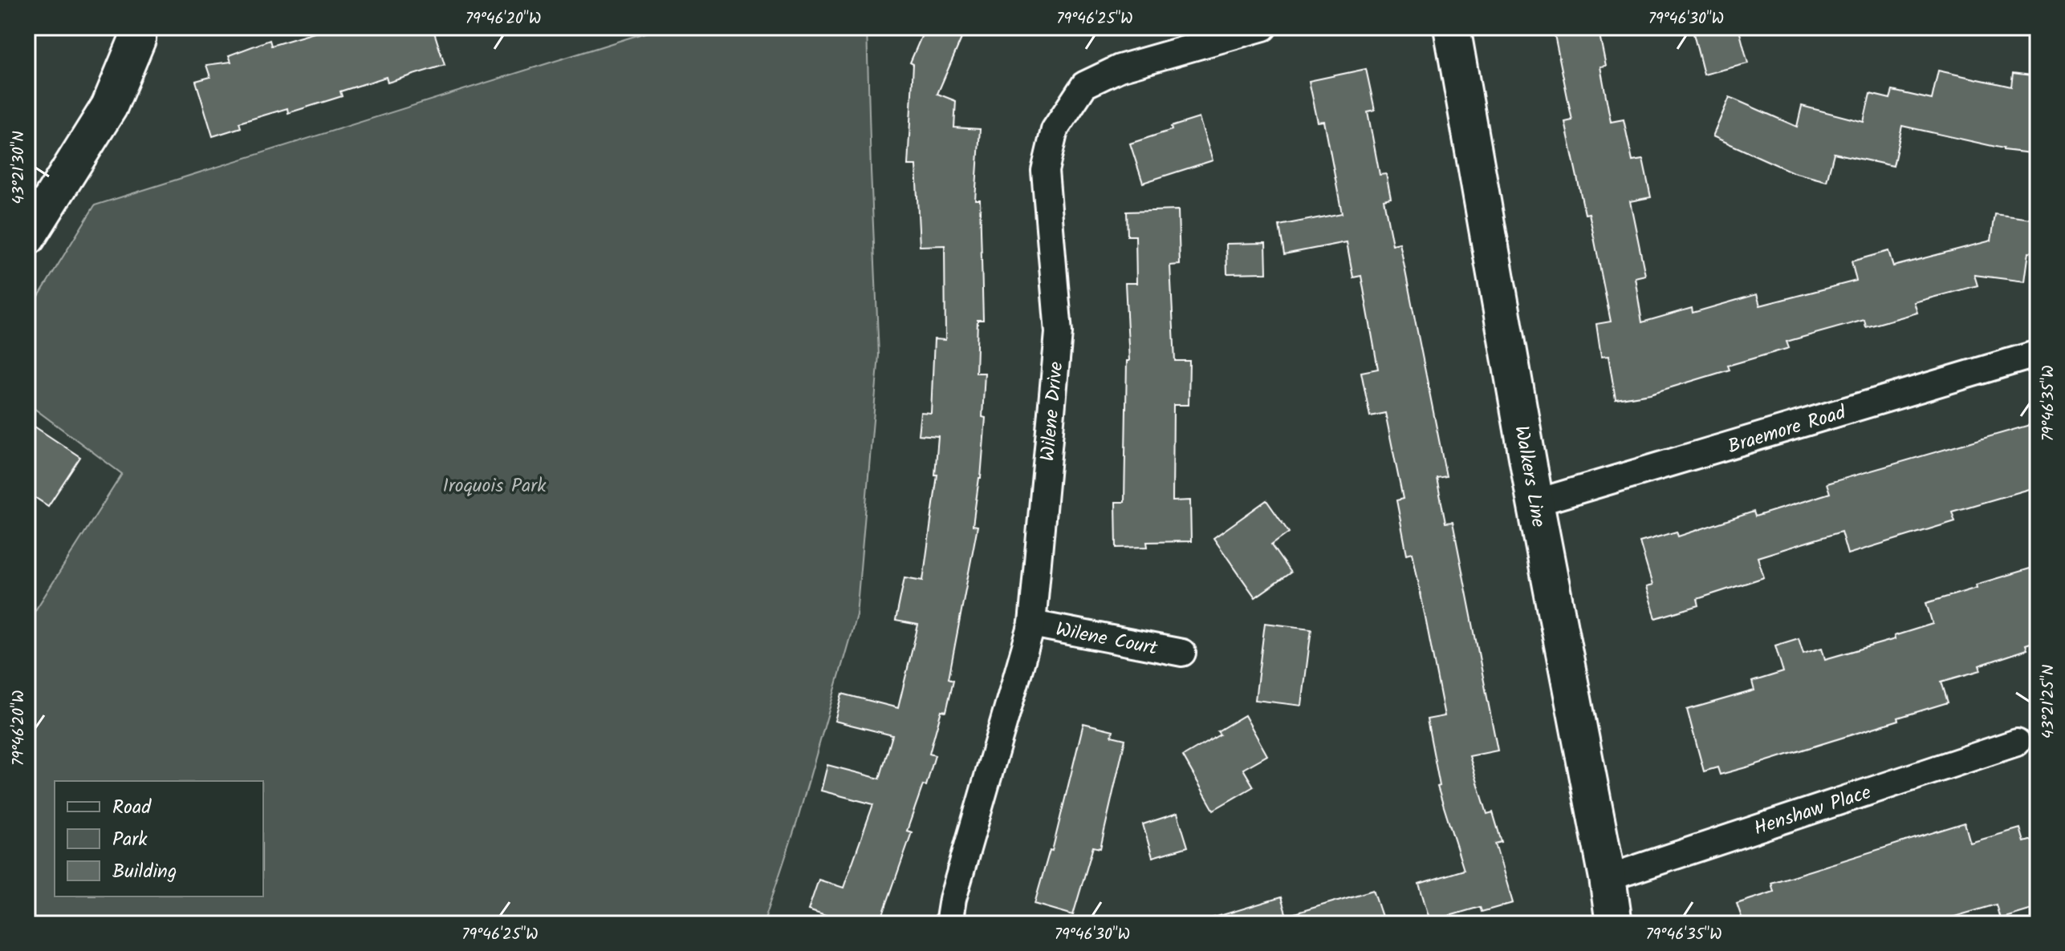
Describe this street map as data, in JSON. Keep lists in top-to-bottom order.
{
  "streets": {
    "main road": ["Walkers Line"],
    "street": [
      "Wilene Drive",
      "Braemore Road",
      "Wilene Court",
      "Henshaw Place"
    ]
  },
  "crossings": [
    ["Wilene Drive", "Wilene Court"],
    ["Braemore Road", "Walkers Line"],
    ["Walkers Line", "Henshaw Place"]
  ],
  "parks": ["Iroquois Park"],
  "legend": ["Road", "Park", "Building"],
  "coordinates": [
    "79°46'20\"W",
    "79°46'25\"W",
    "79°46'30\"W",
    "43°21'30\"N",
    "79°46'35\"W",
    "43°21'25\"N"
  ]
}
